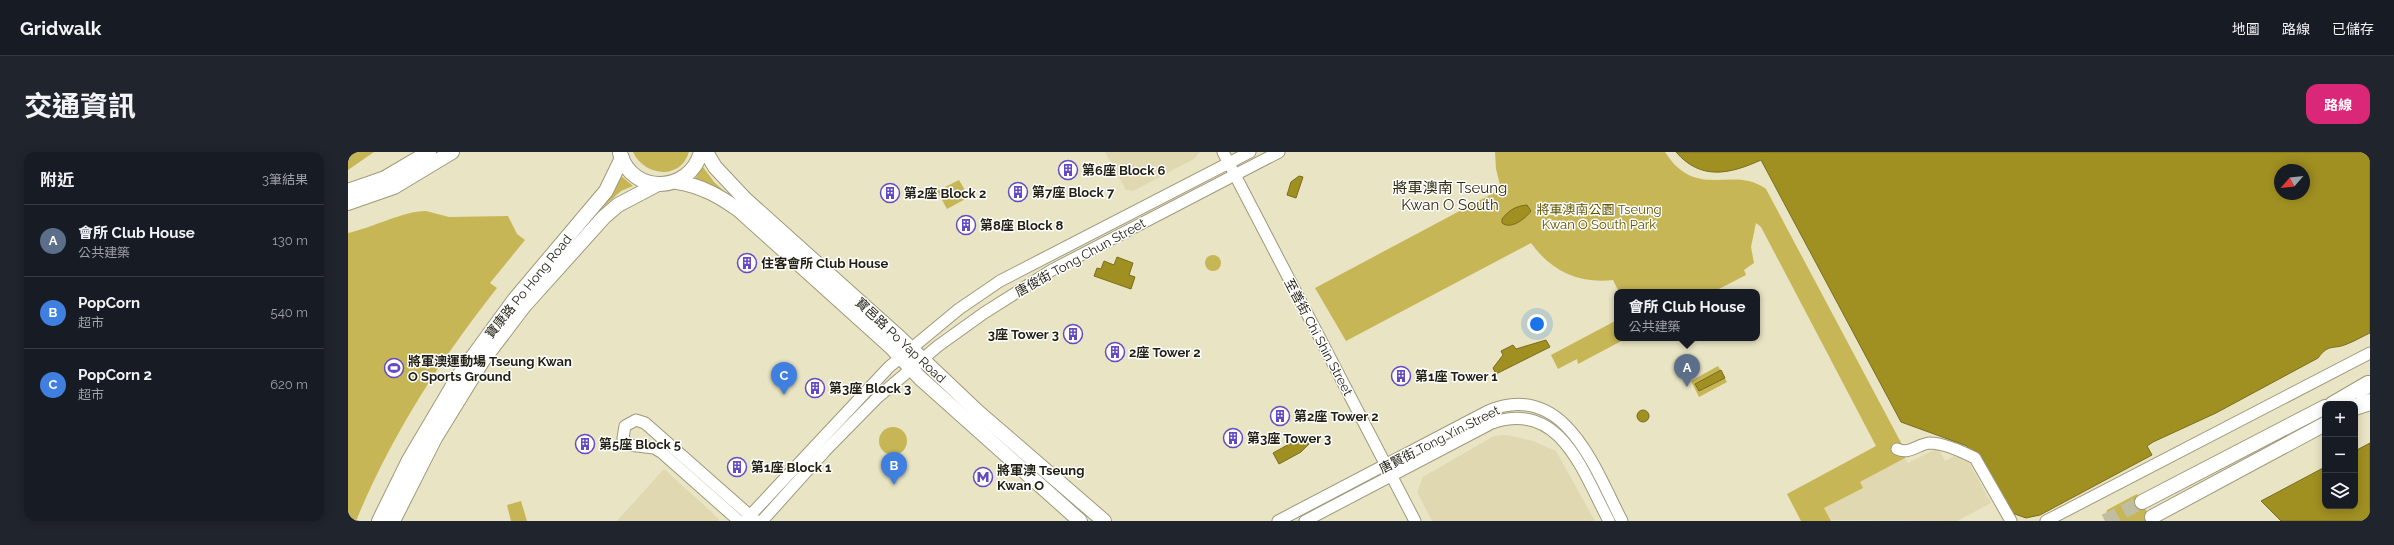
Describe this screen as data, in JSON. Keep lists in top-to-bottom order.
{
  "streets": {
    "main road": ["寶康路 Po Hong Road", "寶邑路 Po Yap Road"],
    "street": ["唐俊街 Tong Chun Street", "至善街 Chi Shin Street", "唐賢街 Tong Yin Street"]
  },
  "crossings": [
    ["唐俊街 Tong Chun Street", "至善街 Chi Shin Street"],
    ["唐俊街 Tong Chun Street", "寶邑路 Po Yap Road"],
    ["寶康路 Po Hong Road", "寶邑路 Po Yap Road"],
    ["至善街 Chi Shin Street", "唐賢街 Tong Yin Street"]
  ],
  "districts": ["將軍澳南 Tseung Kwan O South"],
  "parks": ["將軍澳南公園 Tseung Kwan O South Park"],
  "places": {
    "building": [
      "第6座 Block 6",
      "第7座 Block 7",
      "第2座 Block 2",
      "第8座 Block 8",
      "住客會所 Club House",
      "3座 Tower 3",
      "2座 Tower 2",
      "第1座 Tower 1",
      "第3座 Block 3",
      "第2座 Tower 2",
      "第3座 Tower 3",
      "第5座 Block 5",
      "第1座 Block 1"
    ],
    "sports": ["將軍澳運動場 Tseung Kwan O Sports Ground"],
    "metro station": ["將軍澳 Tseung Kwan O"]
  },
  "north": "bottom left",
  "page": {
    "header": "Gridwalk",
    "nav": ["地圖", "路線", "已儲存"],
    "title": "交通資訊",
    "buttons": "路線",
    "heading": ["附近", "3筆結果"],
    "list": [
      {
        "mark": "A",
        "name": "會所 Club House",
        "note": "公共建築",
        "value": "130 m"
      },
      {
        "mark": "B",
        "name": "PopCorn",
        "note": "超市",
        "value": "540 m"
      },
      {
        "mark": "C",
        "name": "PopCorn 2",
        "note": "超市",
        "value": "620 m"
      }
    ],
    "popup": ["會所 Club House", "公共建築"],
    "pins": ["A", "C", "B"],
    "map_buttons": ["+", "−"]
  }
}
